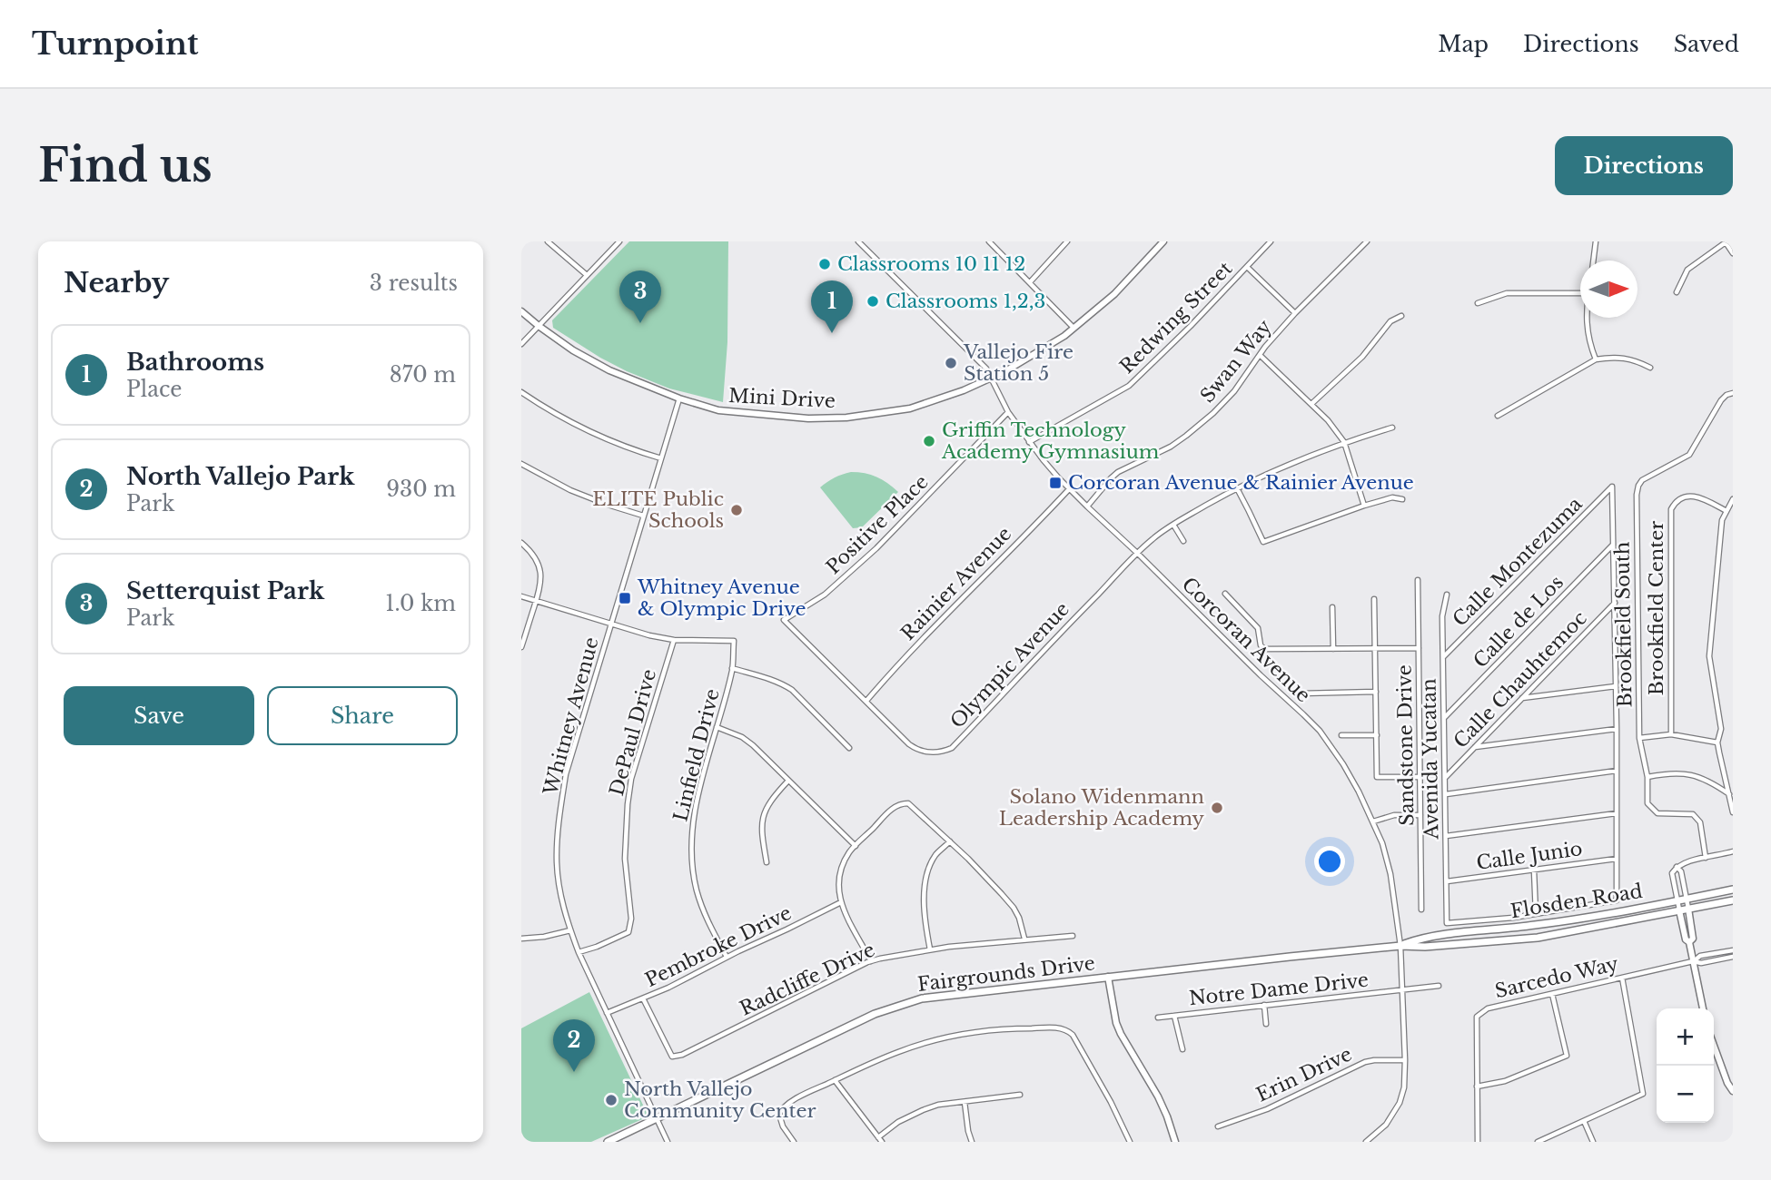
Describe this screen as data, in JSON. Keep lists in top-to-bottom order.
{
  "streets": {
    "main road": ["Flosden Road", "Fairgrounds Drive"],
    "street": [
      "Redwing Street",
      "Swan Way",
      "Mini Drive",
      "Positive Place",
      "Calle Montezuma",
      "Rainier Avenue",
      "Brookfield Center",
      "Calle de Los",
      "Brookfield South",
      "Corcoran Avenue",
      "Olympic Avenue",
      "Calle Chauhtemoc",
      "Whitney Avenue",
      "DePaul Drive",
      "Sandstone Drive",
      "Linfield Drive",
      "Avenida Yucatan",
      "Calle Junio",
      "Pembroke Drive",
      "Sarcedo Way",
      "Radcliffe Drive",
      "Notre Dame Drive",
      "Erin Drive"
    ]
  },
  "crossings": [
    ["Redwing Street", "Corcoran Avenue"],
    ["Swan Way", "Corcoran Avenue"],
    ["Mini Drive", "Corcoran Avenue"],
    ["Mini Drive", "Whitney Avenue"],
    ["Positive Place", "Corcoran Avenue"],
    ["Positive Place", "Olympic Avenue"],
    ["Calle Montezuma", "Calle de Los"],
    ["Calle Montezuma", "Avenida Yucatan"],
    ["Rainier Avenue", "Corcoran Avenue"],
    ["Rainier Avenue", "Olympic Avenue"],
    ["Calle de Los", "Avenida Yucatan"],
    ["Corcoran Avenue", "Olympic Avenue"],
    ["Corcoran Avenue", "Fairgrounds Drive"],
    ["Corcoran Avenue", "Notre Dame Drive"],
    ["Corcoran Avenue", "Erin Drive"],
    ["Calle Chauhtemoc", "Avenida Yucatan"],
    ["Whitney Avenue", "DePaul Drive"],
    ["Whitney Avenue", "Pembroke Drive"],
    ["Whitney Avenue", "Fairgrounds Drive"],
    ["Linfield Drive", "Pembroke Drive"],
    ["Avenida Yucatan", "Calle Junio"],
    ["Flosden Road", "Fairgrounds Drive"],
    ["Pembroke Drive", "Radcliffe Drive"]
  ],
  "places": {
    "other": [
      "Classrooms 10 11 12",
      "Classrooms 1,2,3",
      "Vallejo Fire Station 5",
      "Griffin Technology Academy Gymnasium",
      "ELITE Public Schools",
      "Solano Widenmann Leadership Academy",
      "North Vallejo Community Center"
    ],
    "transit": ["Corcoran Avenue & Rainier Avenue", "Whitney Avenue & Olympic Drive"]
  },
  "north": "right",
  "page": {
    "header": "Turnpoint",
    "nav": ["Map", "Directions", "Saved"],
    "buttons": [
      "Directions",
      ["Save", "Share"]
    ],
    "title": "Find us",
    "heading": ["Nearby", "3 results"],
    "pins": ["3", "1", "2"],
    "list": [
      {
        "mark": "1",
        "name": "Bathrooms",
        "note": "Place",
        "value": "870 m"
      },
      {
        "mark": "2",
        "name": "North Vallejo Park",
        "note": "Park",
        "value": "930 m"
      },
      {
        "mark": "3",
        "name": "Setterquist Park",
        "note": "Park",
        "value": "1.0 km"
      }
    ],
    "map_buttons": ["+", "−"]
  }
}
